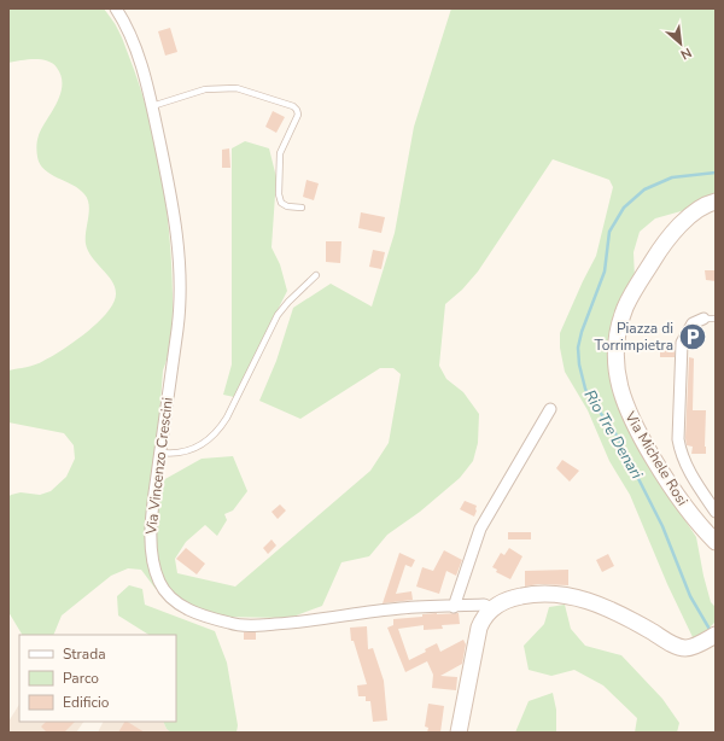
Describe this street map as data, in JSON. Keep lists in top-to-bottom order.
{
  "streets": {
    "street": ["Via Michele Rosi", "Via Vincenzo Crescini"]
  },
  "water": ["Rio Tre Denari"],
  "places": {
    "parking": ["Piazza di Torrimpietra"]
  },
  "legend": ["Strada", "Parco", "Edificio"],
  "north": "bottom right"
}
